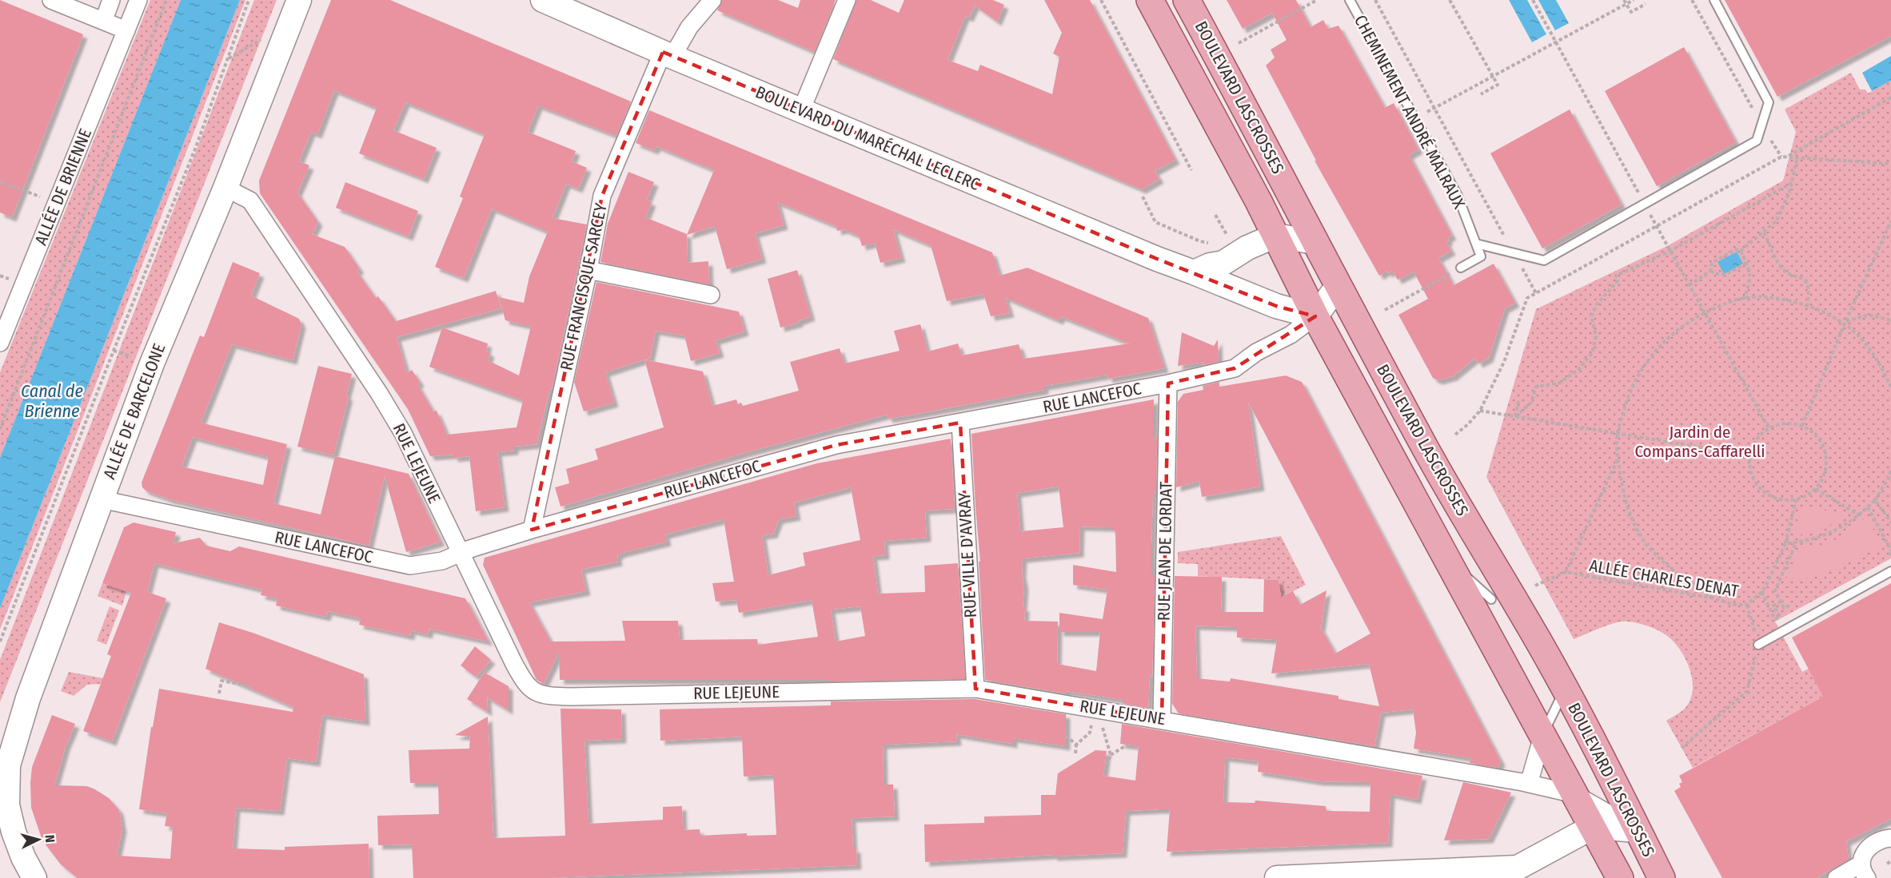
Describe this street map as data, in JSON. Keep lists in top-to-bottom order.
{
  "streets": {
    "main road": ["BOULEVARD LASCROSSES"],
    "street": [
      "BOULEVARD DU MARÉCHAL LECLERC",
      "ALLÉE DE BRIENNE",
      "RUE FRANCISQUE SARCEY",
      "RUE LANCEFOC",
      "ALLÉE DE BARCELONE",
      "RUE LEJEUNE",
      "RUE JEAN DE LORDAT",
      "RUE VILLE D'AVRAY"
    ],
    "lane": ["CHEMINEMENT ANDRÉ MALRAUX"],
    "path": ["ALLÉE CHARLES DENAT"]
  },
  "crossings": [
    ["BOULEVARD LASCROSSES", "BOULEVARD DU MARÉCHAL LECLERC"],
    ["BOULEVARD LASCROSSES", "RUE LANCEFOC"],
    ["BOULEVARD LASCROSSES", "RUE LEJEUNE"],
    ["BOULEVARD DU MARÉCHAL LECLERC", "RUE FRANCISQUE SARCEY"],
    ["BOULEVARD DU MARÉCHAL LECLERC", "RUE LANCEFOC"],
    ["RUE FRANCISQUE SARCEY", "RUE LANCEFOC"],
    ["RUE LANCEFOC", "ALLÉE DE BARCELONE"],
    ["RUE LANCEFOC", "RUE LEJEUNE"],
    ["RUE LANCEFOC", "RUE JEAN DE LORDAT"],
    ["RUE LANCEFOC", "RUE VILLE D'AVRAY"],
    ["ALLÉE DE BARCELONE", "RUE LEJEUNE"],
    ["RUE LEJEUNE", "RUE JEAN DE LORDAT"],
    ["RUE LEJEUNE", "RUE VILLE D'AVRAY"]
  ],
  "water": ["Canal de Brienne"],
  "parks": ["Jardin de Compans-Caffarelli"],
  "north": "right"
}
